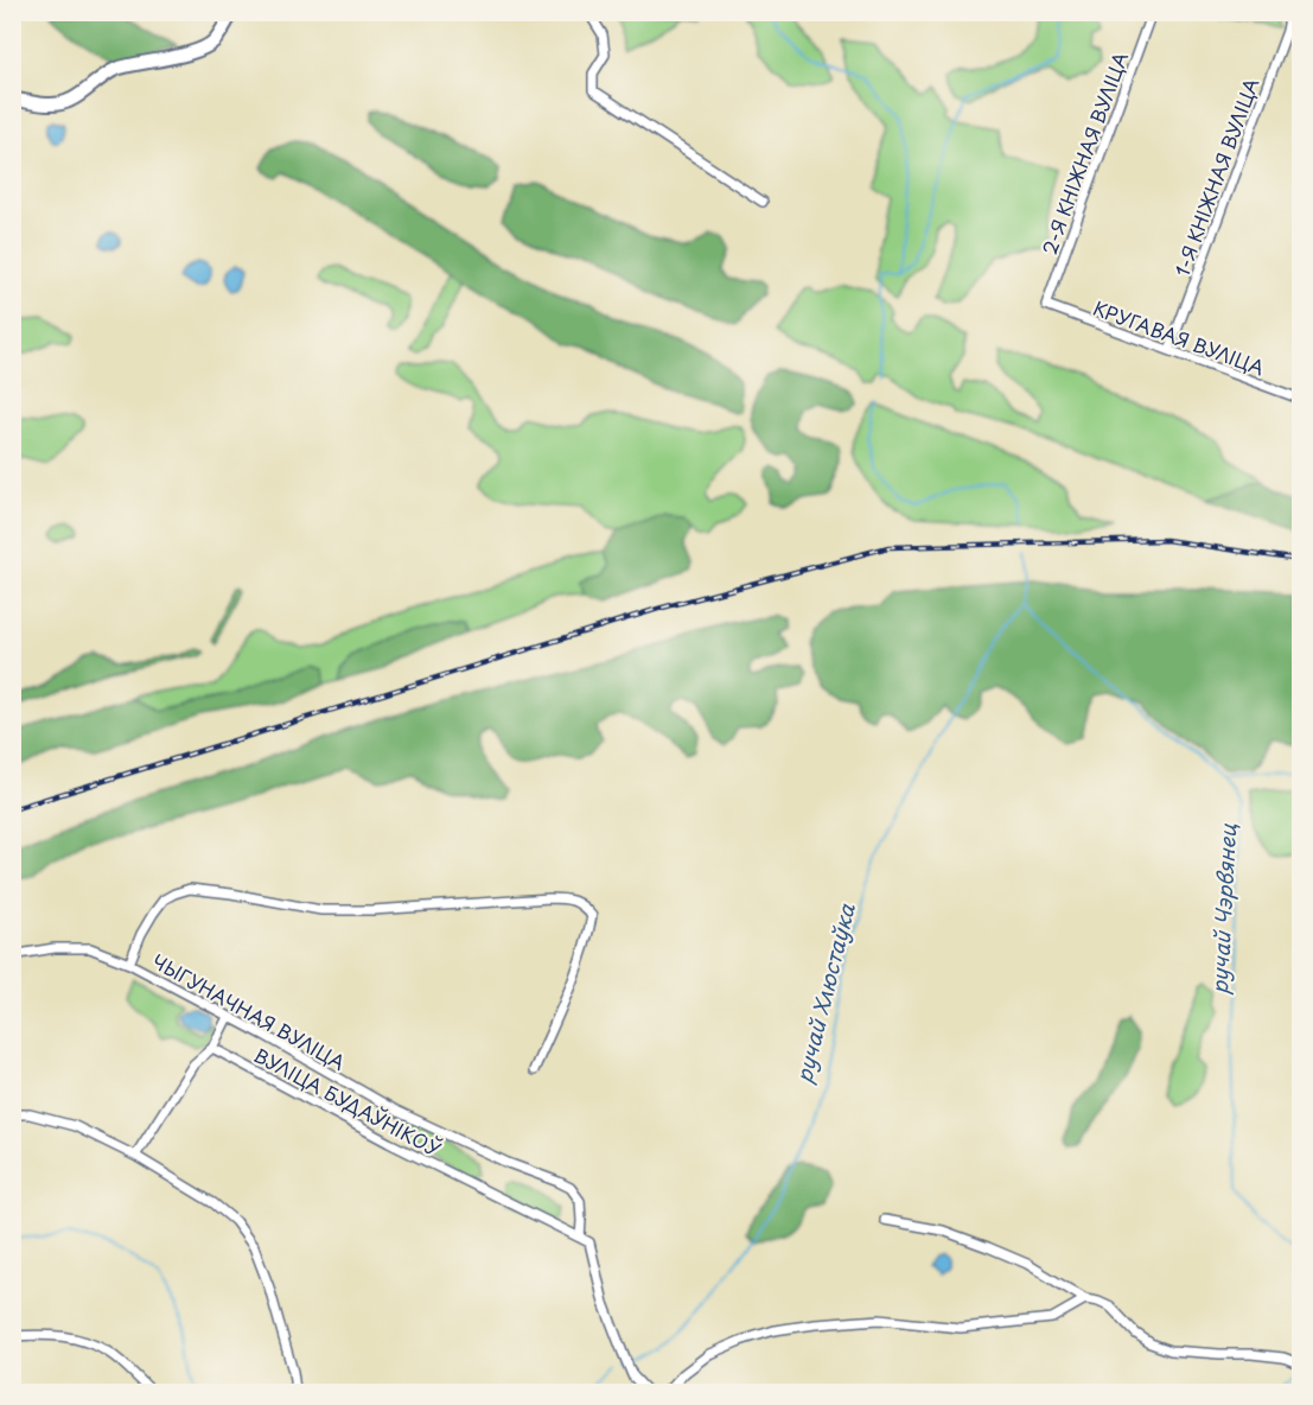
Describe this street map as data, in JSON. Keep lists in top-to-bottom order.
{
  "streets": {
    "street": [
      "2-Я КНІЖНАЯ ВУЛІЦА",
      "1-Я КНІЖНАЯ ВУЛІЦА",
      "КРУГАВАЯ ВУЛІЦА",
      "ЧЫГУНАЧНАЯ ВУЛІЦА",
      "ВУЛІЦА БУДАЎНІКОЎ"
    ]
  },
  "crossings": [
    ["2-Я КНІЖНАЯ ВУЛІЦА", "КРУГАВАЯ ВУЛІЦА"],
    ["1-Я КНІЖНАЯ ВУЛІЦА", "КРУГАВАЯ ВУЛІЦА"],
    ["ЧЫГУНАЧНАЯ ВУЛІЦА", "ВУЛІЦА БУДАЎНІКОЎ"]
  ],
  "water": ["ручай Чэрвянец", "ручай Хлюстаўка"]
}
